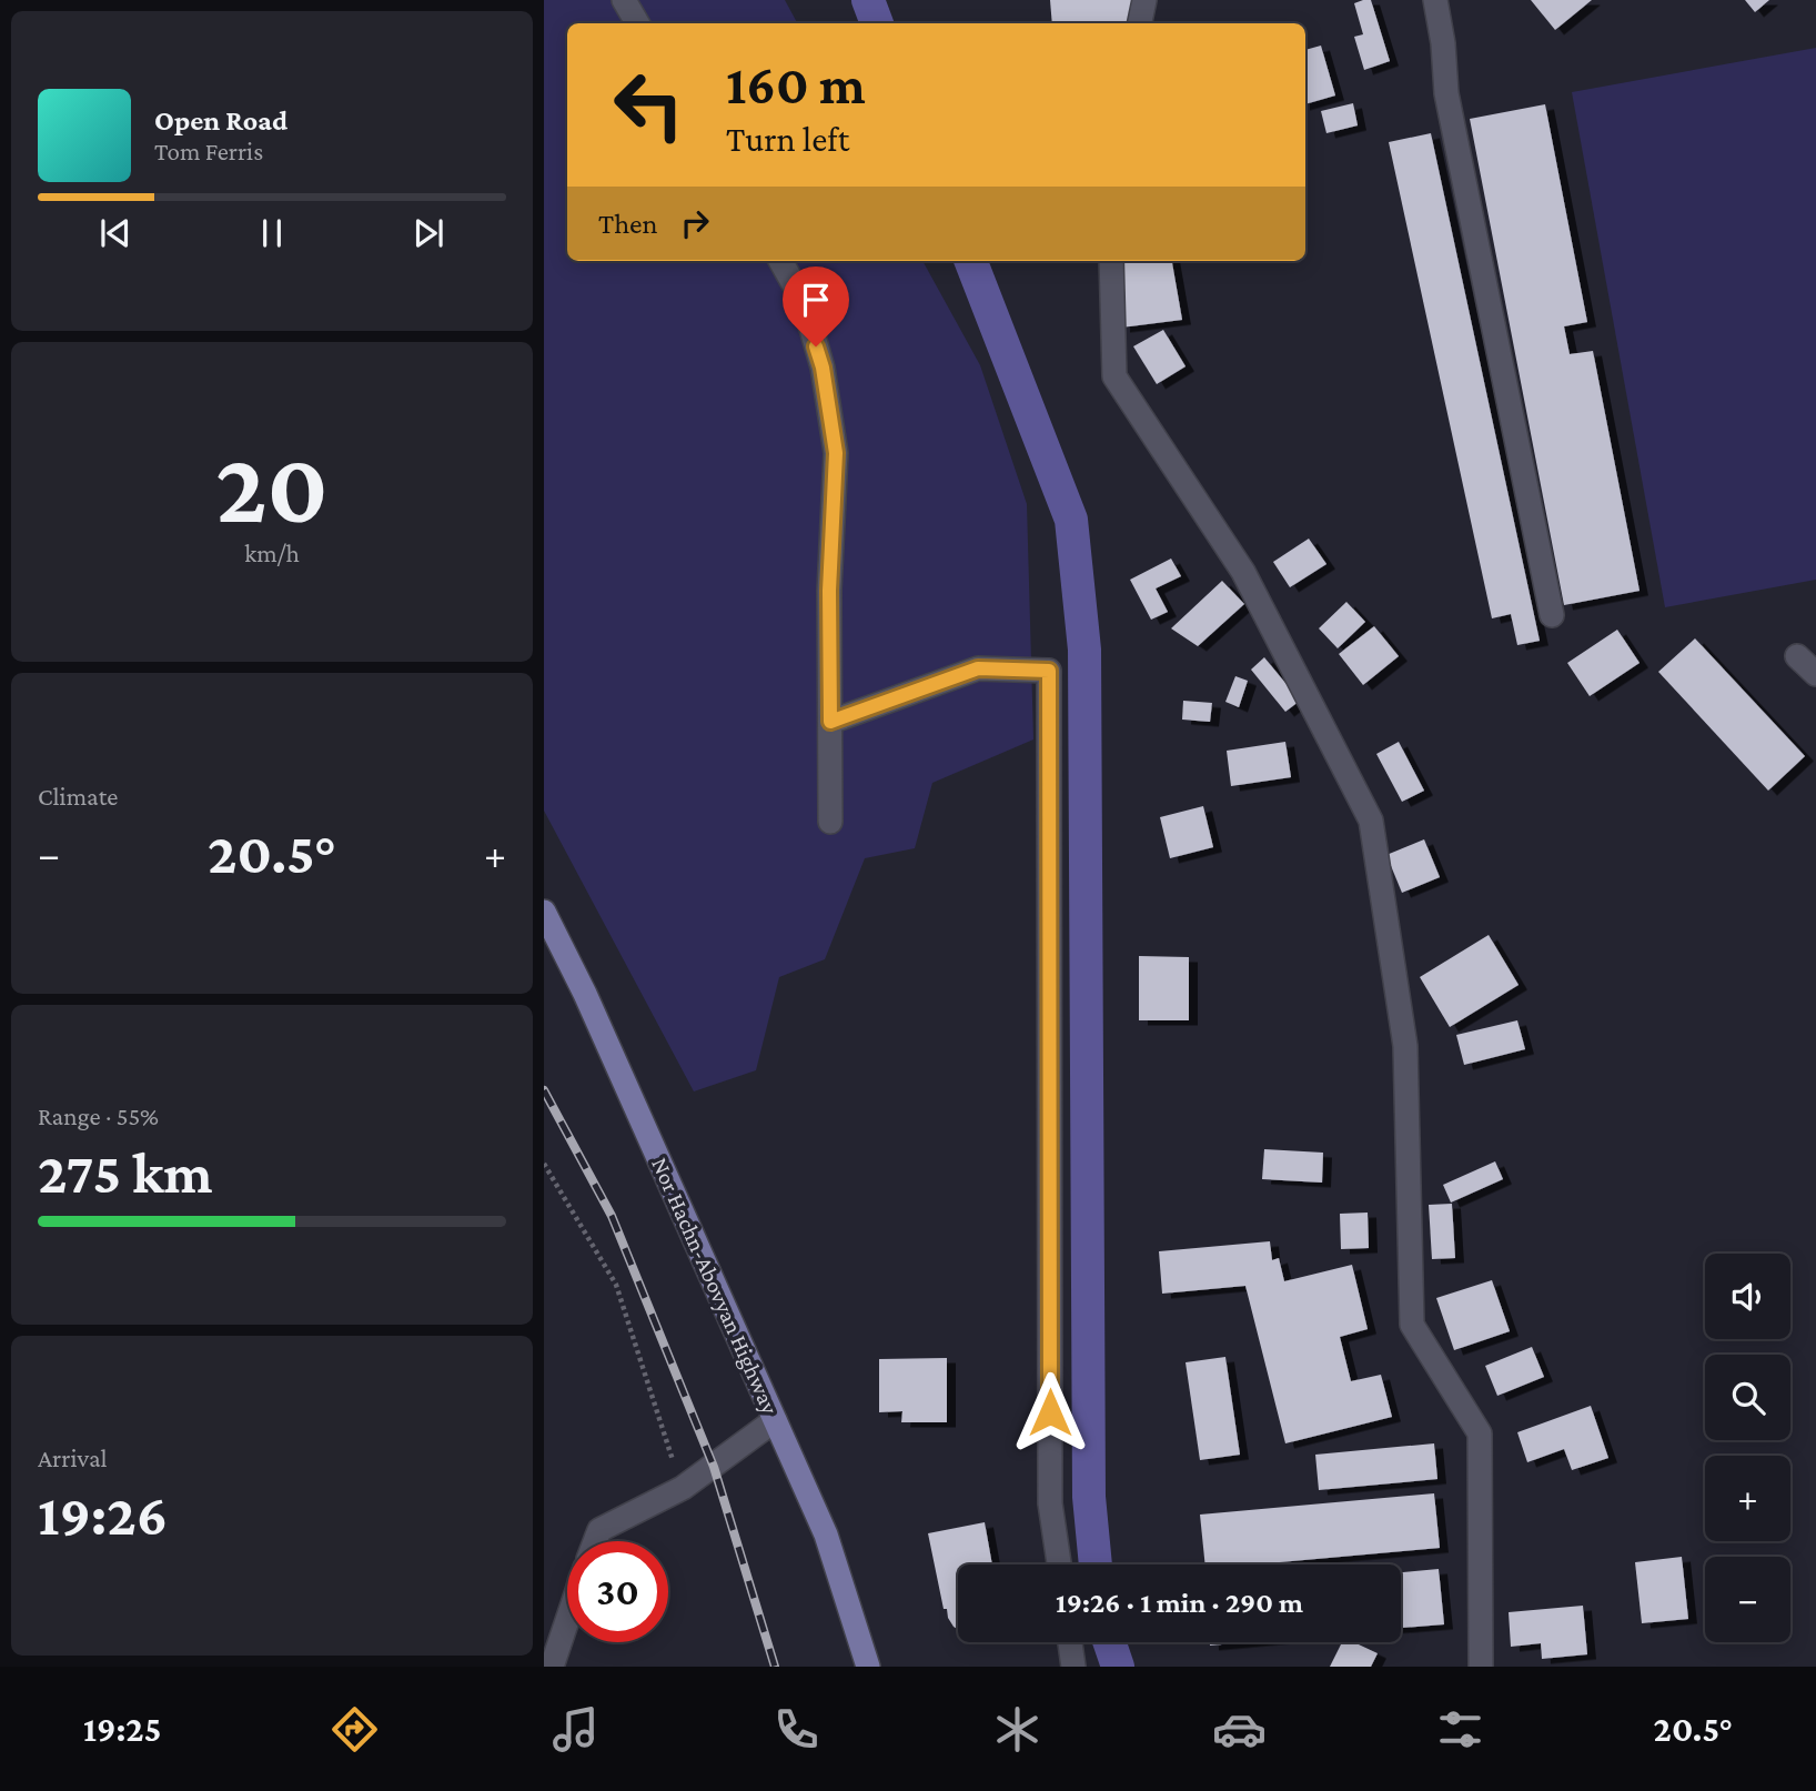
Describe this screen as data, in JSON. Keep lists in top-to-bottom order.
{
  "streets": {
    "main road": ["Nor Hachn-Abovyan Highway"]
  },
  "page": {
    "turn": ["160 m", "Turn left"],
    "song": ["Open Road", "Tom Ferris"],
    "then": "Then",
    "tile": [
      ["20", "km/h"],
      "Climate",
      ["Range · 55%", "275 km"],
      ["Arrival", "19:26"]
    ],
    "heat": ["−", "20.5°", "+"],
    "map_buttons": ["+", "−"],
    "limit": "30",
    "trip": "19:26 · 1 min · 290 m",
    "tabs": ["19:25", "20.5°"]
  }
}
